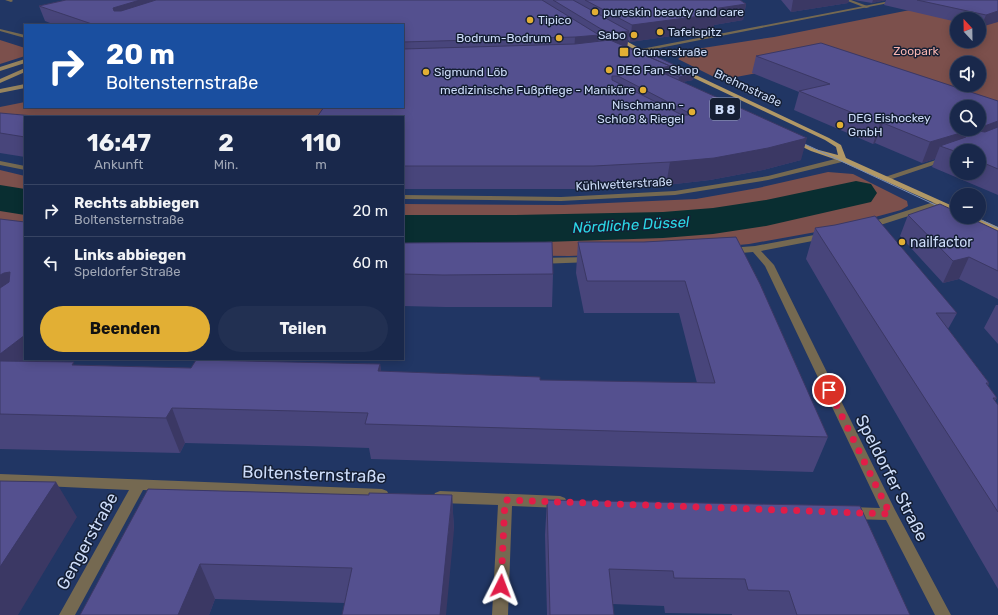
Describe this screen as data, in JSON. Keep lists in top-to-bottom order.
{
  "streets": {
    "main road": ["Brehmstraße", "B 8"],
    "street": [
      "Kühlwetterstraße",
      "Boltensternstraße",
      "Speldorfer Straße",
      "Gengerstraße"
    ]
  },
  "crossings": [
    ["Brehmstraße", "Kühlwetterstraße"],
    ["Boltensternstraße", "Gengerstraße"]
  ],
  "water": ["Nördliche Düssel"],
  "parks": ["Zoopark"],
  "places": {
    "other": [
      "pureskin beauty and care",
      "Tipico",
      "Tafelspitz",
      "Sabo",
      "Bodrum-Bodrum",
      "DEG Fan-Shop",
      "Sigmund Löb",
      "medizinische Fußpflege - Maniküre",
      "Nischmann - Schloß & Riegel",
      "DEG Eishockey GmbH",
      "nailfactor"
    ],
    "transit": ["Grunerstraße"]
  },
  "north": "top",
  "page": {
    "map_buttons": ["+", "−"],
    "turn": ["20 m", "Boltensternstraße"],
    "eta": [
      "16:47",
      "Ankunft",
      "2",
      "Min.",
      "110",
      "m"
    ],
    "list": [
      {
        "name": "Rechts abbiegen",
        "note": "Boltensternstraße",
        "value": "20 m"
      },
      {
        "name": "Links abbiegen",
        "note": "Speldorfer Straße",
        "value": "60 m"
      }
    ],
    "buttons": ["Beenden", "Teilen"]
  }
}
